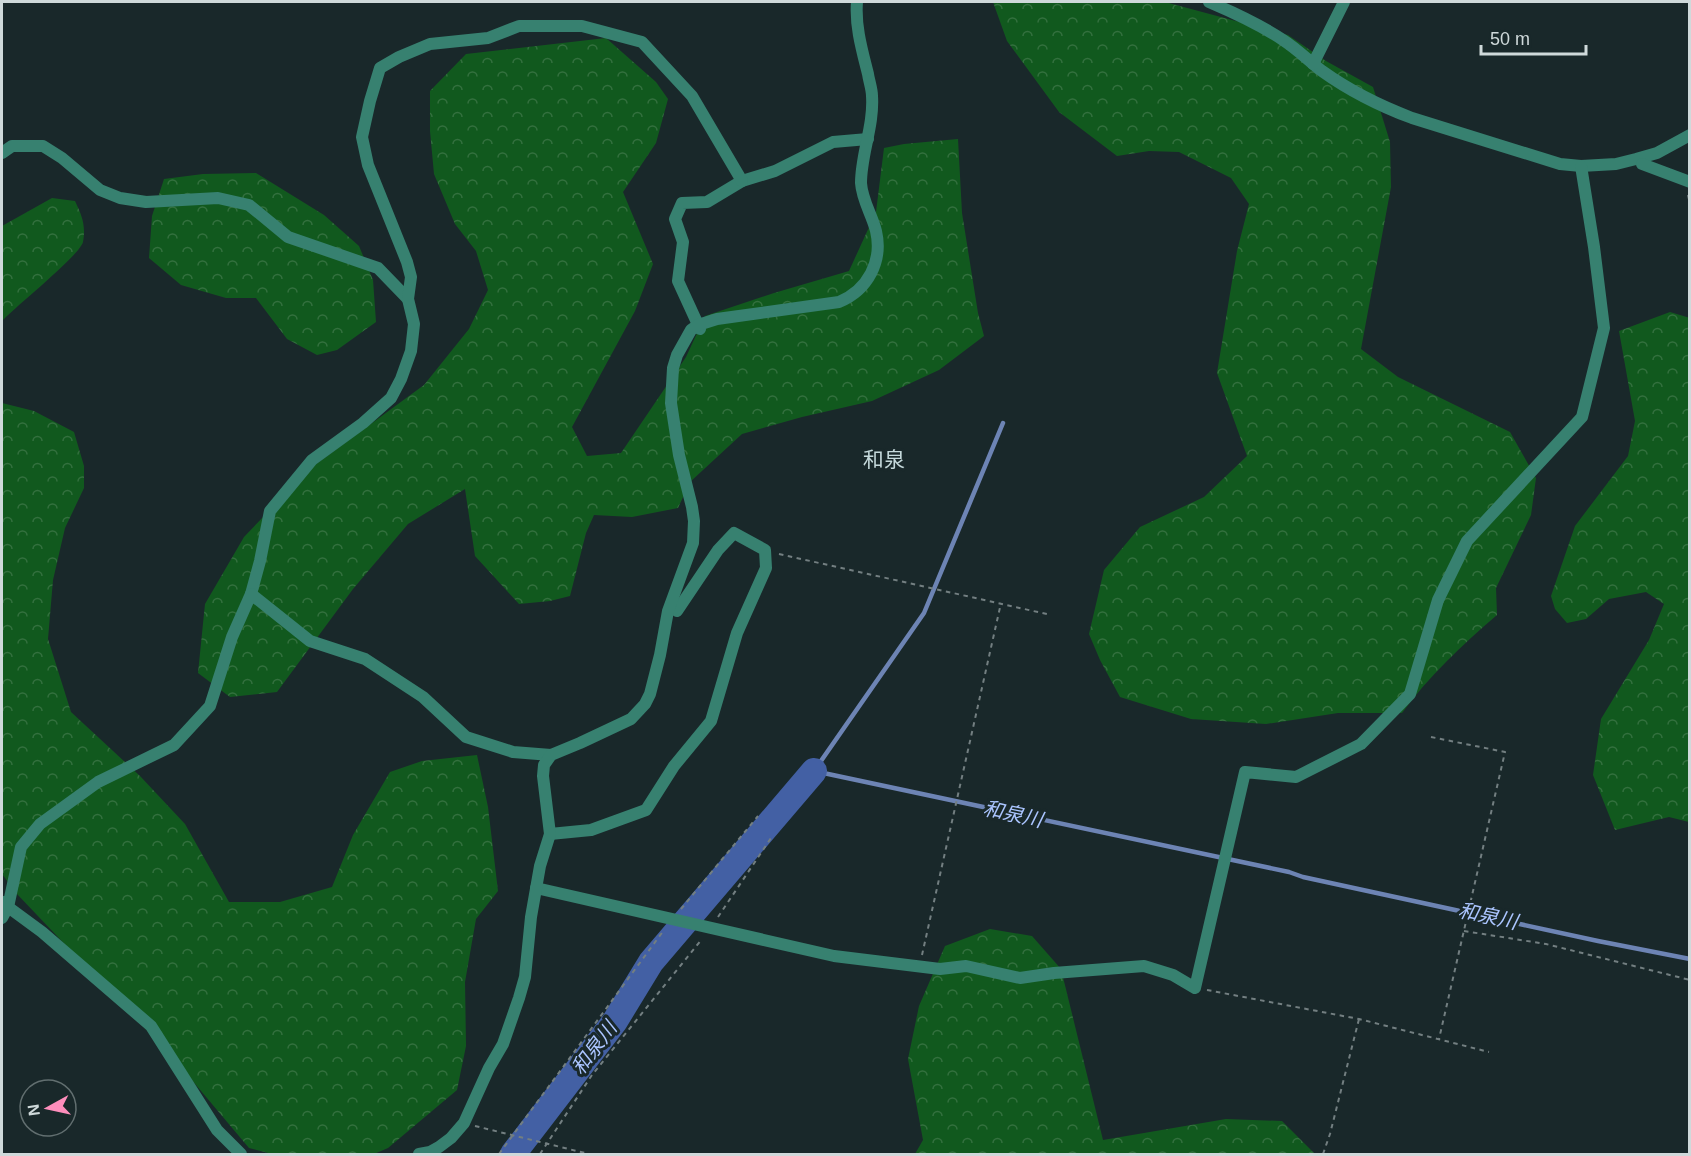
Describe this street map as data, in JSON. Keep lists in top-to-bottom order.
{
  "districts": ["和泉"],
  "water": ["和泉川"],
  "scale_bar": "50 m",
  "north": "left"
}
